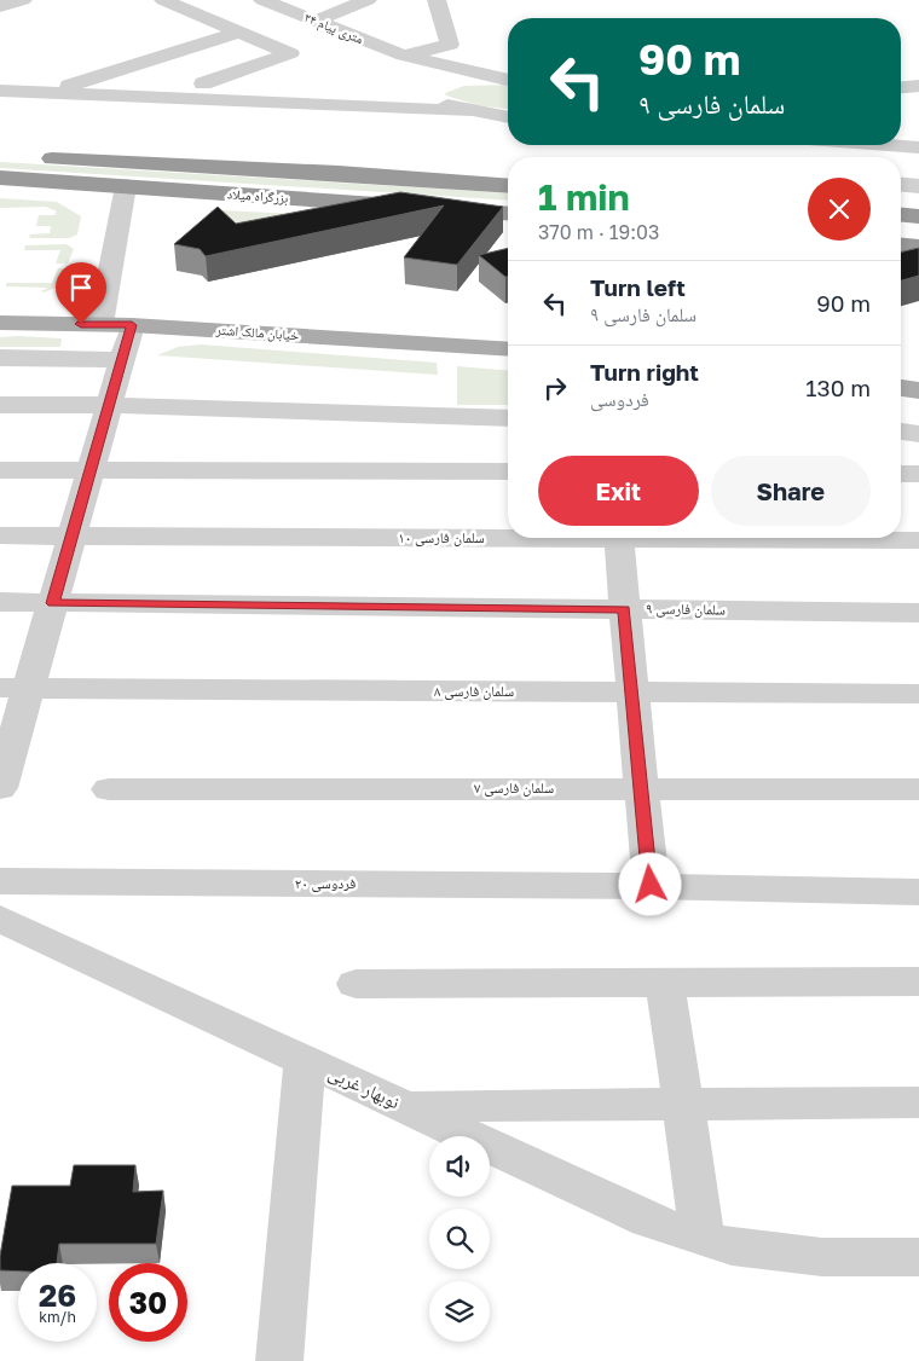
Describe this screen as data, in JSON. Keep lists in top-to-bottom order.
{
  "streets": {
    "highway": ["بزرگراه میلاد"],
    "main road": ["خیابان مالک اشتر"],
    "street": [
      "۲۴ متری پیام",
      "سلمان فارسی ۱۰",
      "سلمان فارسی ۹",
      "سلمان فارسی ۸",
      "سلمان فارسی ۷",
      "فردوسی ۲۰",
      "نوبهار غربی"
    ]
  },
  "page": {
    "turn": ["90 m", "سلمان فارسی ۹"],
    "heading": ["1 min", "370 m · 19:03"],
    "list": [
      {
        "name": "Turn left",
        "note": "سلمان فارسی ۹",
        "value": "90 m"
      },
      {
        "name": "Turn right",
        "note": "فردوسی",
        "value": "130 m"
      }
    ],
    "buttons": ["Exit", "Share"],
    "speed": "26 km/h",
    "limit": "30"
  }
}
